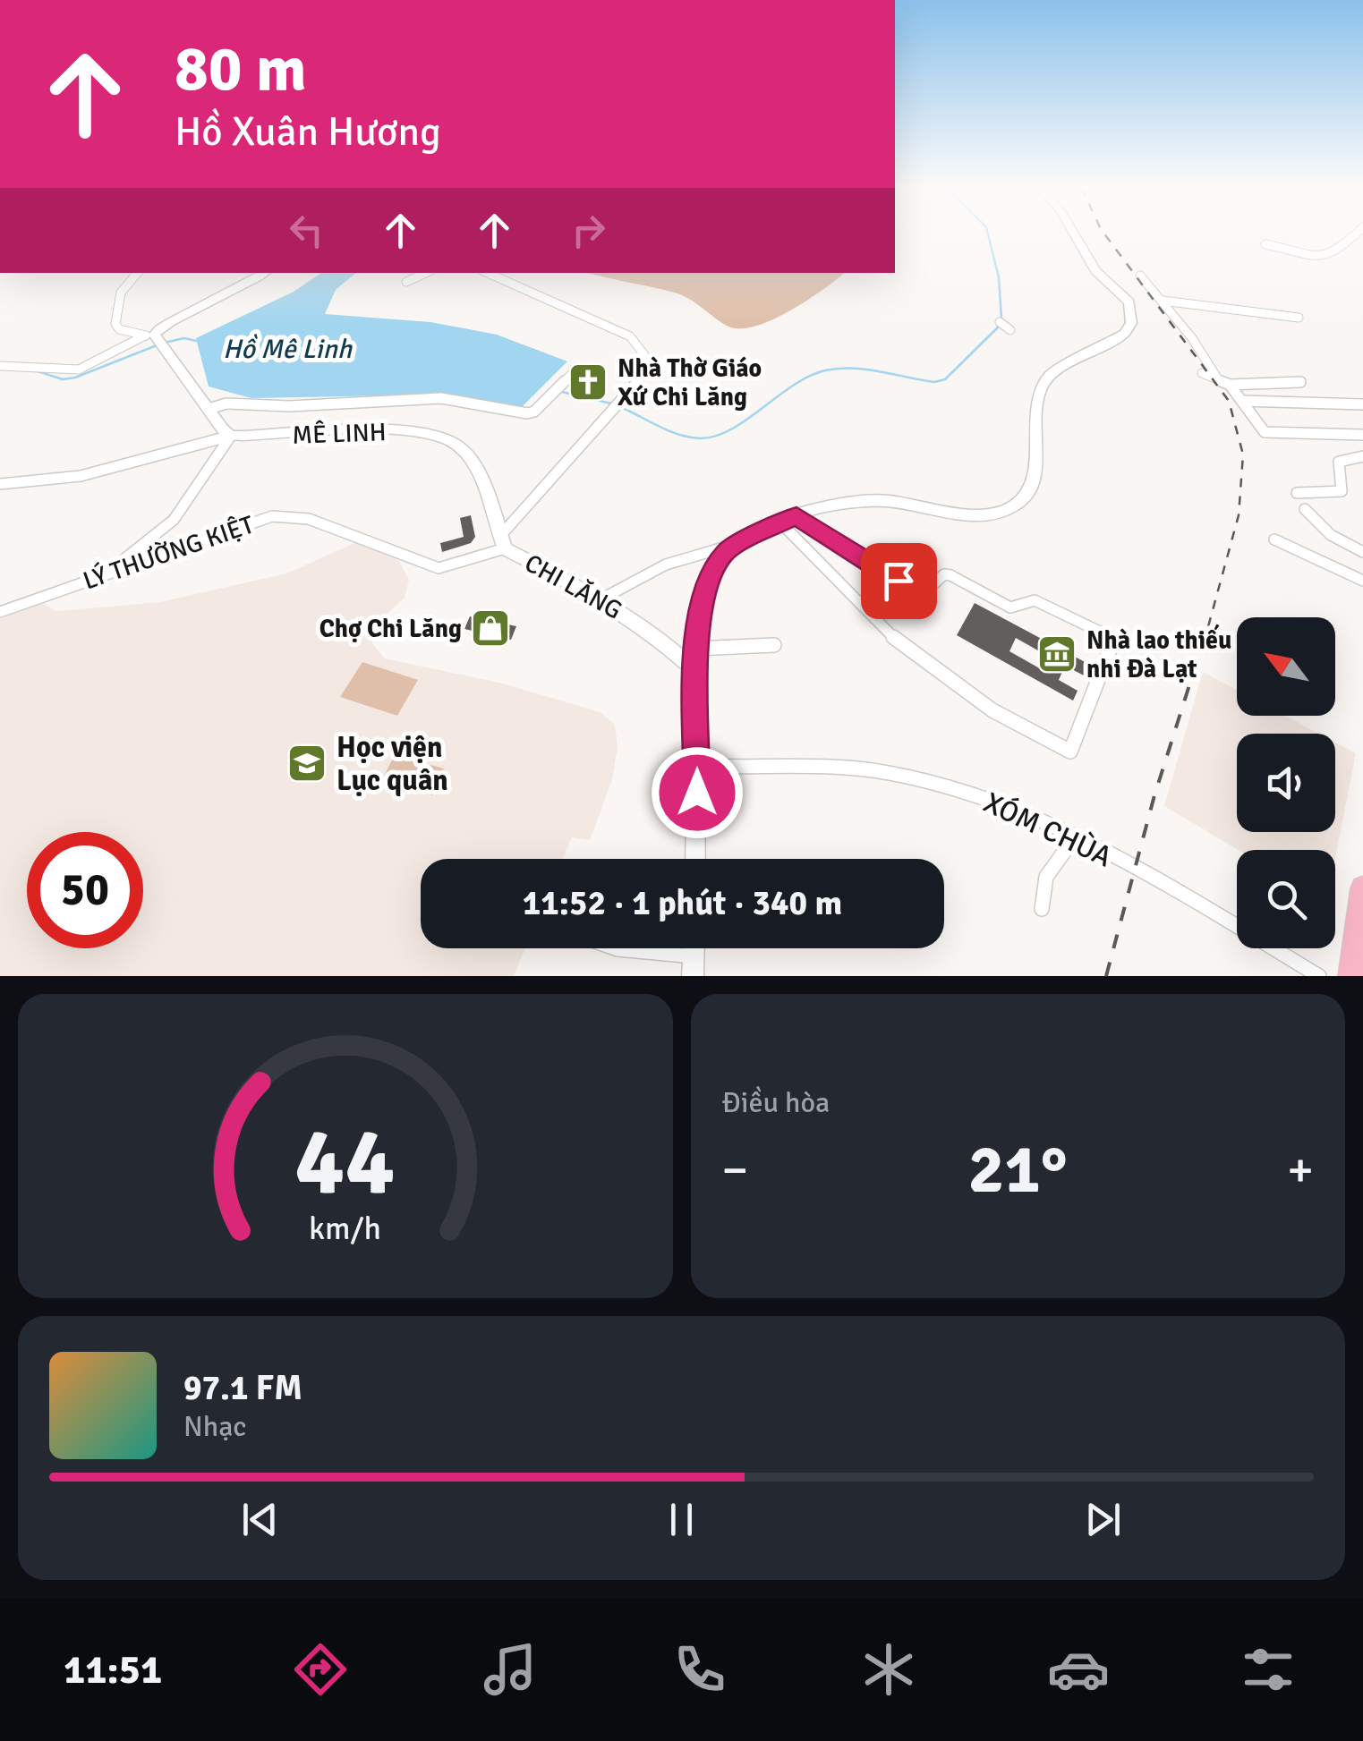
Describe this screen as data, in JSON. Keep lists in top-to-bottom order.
{
  "streets": {
    "main road": ["MÊ LINH", "CHI LĂNG"],
    "street": ["LÝ THƯỜNG KIỆT", "XÓM CHÙA"]
  },
  "crossings": [
    ["MÊ LINH", "CHI LĂNG"],
    ["LÝ THƯỜNG KIỆT", "CHI LĂNG"]
  ],
  "water": ["Hồ Mê Linh"],
  "places": {
    "church": ["Nhà Thờ Giáo Xứ Chi Lăng"],
    "shop": ["Chợ Chi Lăng"],
    "museum": ["Nhà lao thiếu nhi Đà Lạt"],
    "school or university": ["Học viện Lục quân"]
  },
  "north": "top left",
  "page": {
    "turn": ["80 m", "Hồ Xuân Hương"],
    "limit": "50",
    "trip": "11:52 · 1 phút · 340 m",
    "tile": "Điều hòa",
    "heat": ["−", "21°", "+"],
    "song": ["97.1 FM", "Nhạc"],
    "tabs": "11:51",
    "gauge": ["44", "km/h"]
  }
}
